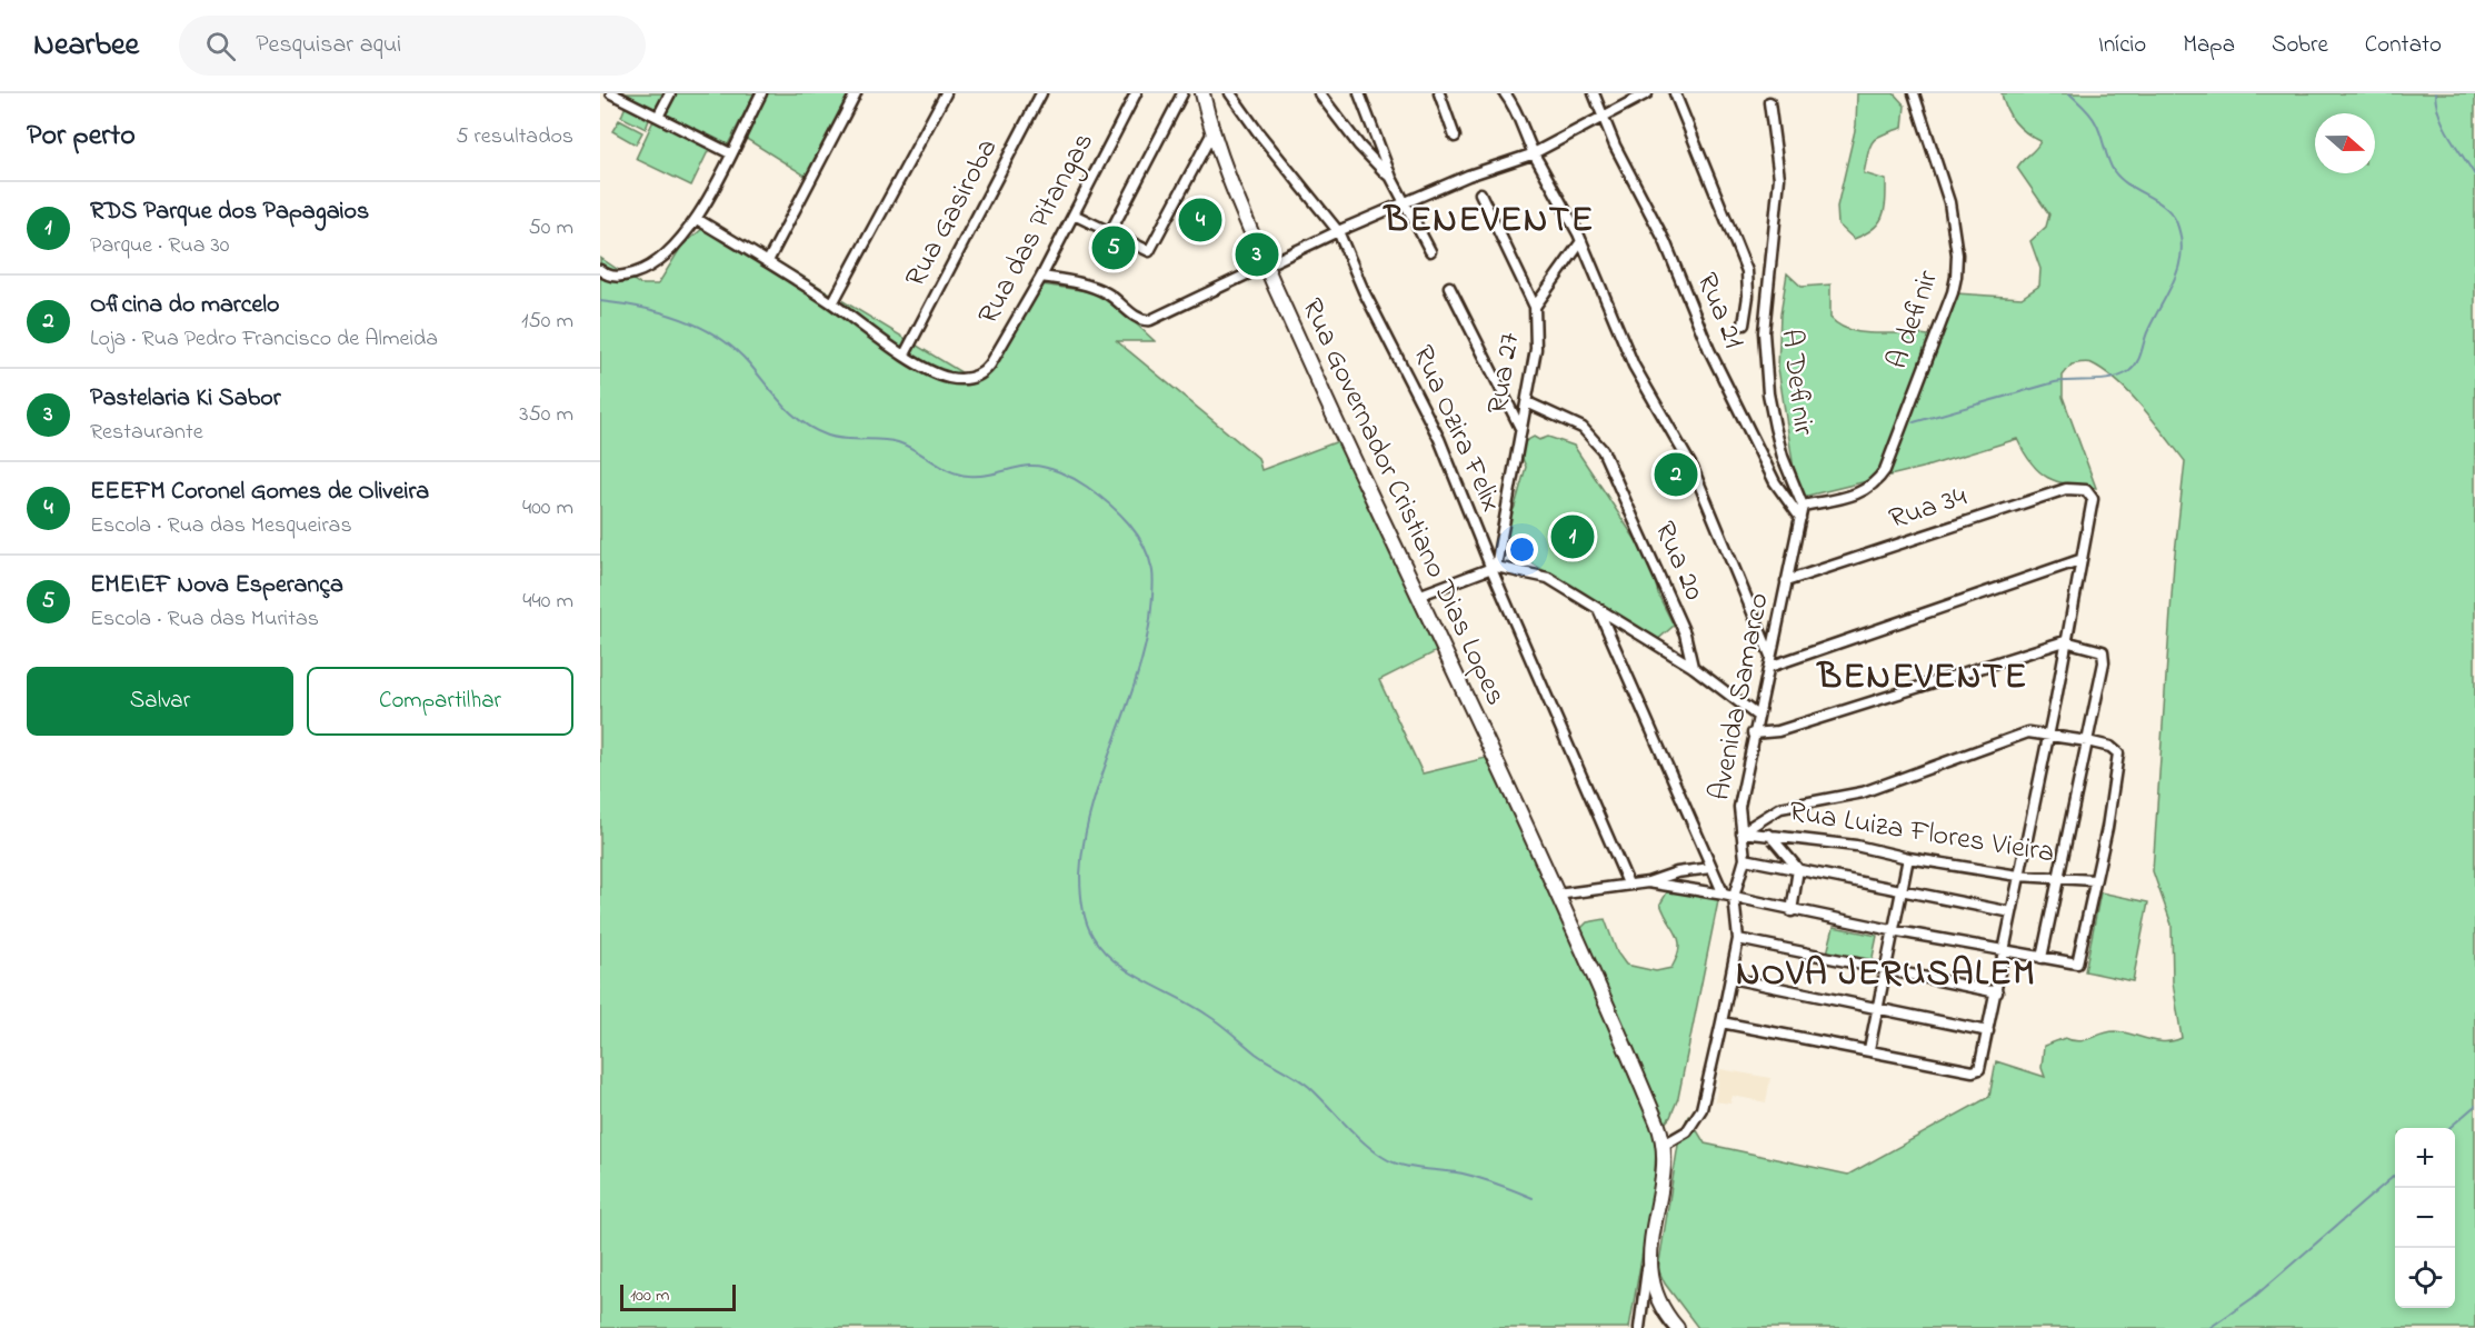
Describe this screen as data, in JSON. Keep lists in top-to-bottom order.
{
  "streets": {
    "street": [
      "Rua Gasiroba",
      "Rua das Pitangas",
      "Rua 21",
      "A definir",
      "Rua 27",
      "A Definir",
      "Rua Ozira Felix",
      "Rua Governador Cristiano Dias Lopes",
      "Rua 34",
      "Rua 20",
      "Avenida Samarco",
      "Rua Luiza Flores Vieira"
    ]
  },
  "crossings": [
    ["Rua Gasiroba", "Rua das Pitangas"],
    ["Rua 21", "Avenida Samarco"],
    ["A definir", "A Definir"],
    ["A definir", "Avenida Samarco"],
    ["Rua 27", "Rua Ozira Felix"],
    ["Rua 27", "Rua 20"],
    ["A Definir", "Avenida Samarco"],
    ["Rua 34", "Avenida Samarco"],
    ["Avenida Samarco", "Rua Luiza Flores Vieira"]
  ],
  "districts": ["BENEVENTE", "BENEVENTE", "NOVA JERUSALEM"],
  "scale_bar": "100 m",
  "north": "right",
  "page": {
    "header": "Nearbee",
    "search": "Pesquisar aqui",
    "nav": [
      "Início",
      "Mapa",
      "Sobre",
      "Contato"
    ],
    "heading": ["Por perto", "5 resultados"],
    "list": [
      {
        "mark": "1",
        "name": "RDS Parque dos Papagaios",
        "note": "Parque · Rua 30",
        "value": "50 m"
      },
      {
        "mark": "2",
        "name": "Oficina do marcelo",
        "note": "Loja · Rua Pedro Francisco de Almeida",
        "value": "150 m"
      },
      {
        "mark": "3",
        "name": "Pastelaria Ki Sabor",
        "note": "Restaurante",
        "value": "350 m"
      },
      {
        "mark": "4",
        "name": "EEEFM Coronel Gomes de Oliveira",
        "note": "Escola · Rua das Mesqueiras",
        "value": "400 m"
      },
      {
        "mark": "5",
        "name": "EMEIEF Nova Esperança",
        "note": "Escola · Rua das Muritas",
        "value": "440 m"
      }
    ],
    "pins": [
      "4",
      "5",
      "3",
      "2",
      "1"
    ],
    "buttons": ["Salvar", "Compartilhar"],
    "map_buttons": ["+", "−"],
    "scale": "100 m"
  }
}
